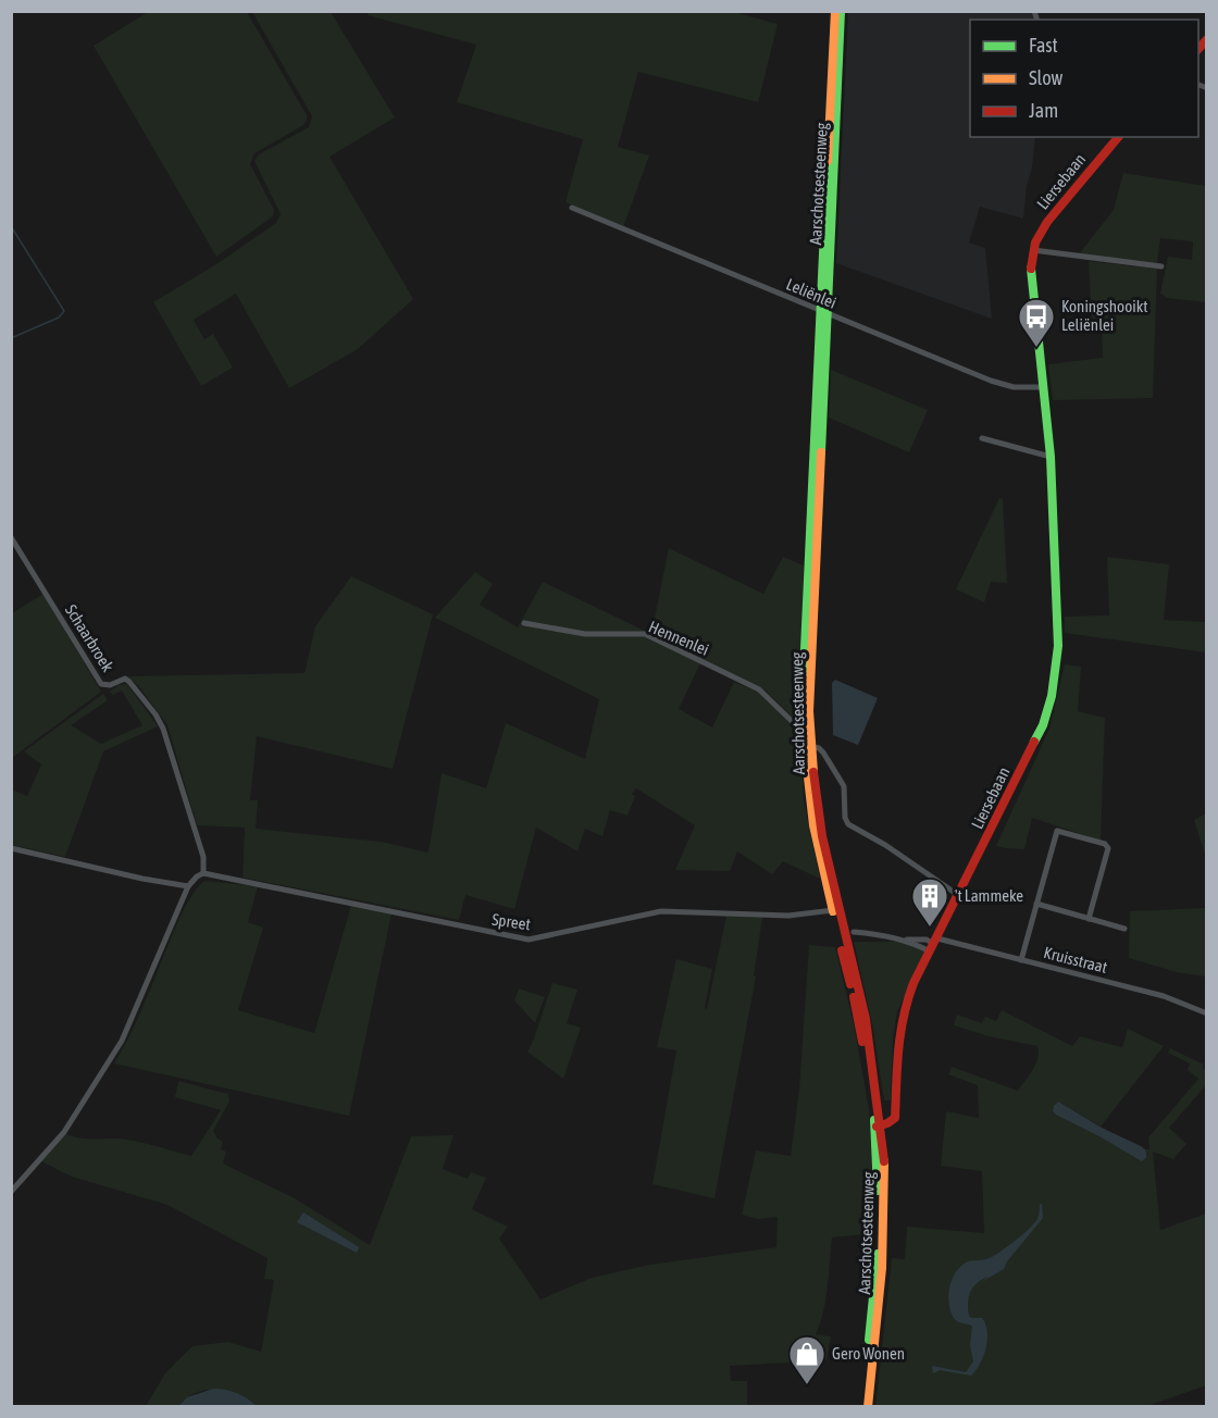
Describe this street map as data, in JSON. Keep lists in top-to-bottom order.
{
  "streets": {
    "main road": ["Liersebaan", "Aarschotsesteenweg"],
    "street": [
      "Leliënlei",
      "Schaarbroek",
      "Hennenlei",
      "Spreet",
      "Kruisstraat"
    ]
  },
  "crossings": [
    ["Liersebaan", "Aarschotsesteenweg"],
    ["Liersebaan", "Leliënlei"],
    ["Liersebaan", "Kruisstraat"],
    ["Aarschotsesteenweg", "Leliënlei"],
    ["Aarschotsesteenweg", "Hennenlei"],
    ["Aarschotsesteenweg", "Spreet"],
    ["Schaarbroek", "Spreet"]
  ],
  "places": {
    "bus stop": ["Koningshooikt Leliënlei"],
    "building": ["'t Lammeke"],
    "shop": ["Gero Wonen"]
  },
  "legend": ["Fast", "Slow", "Jam"]
}
